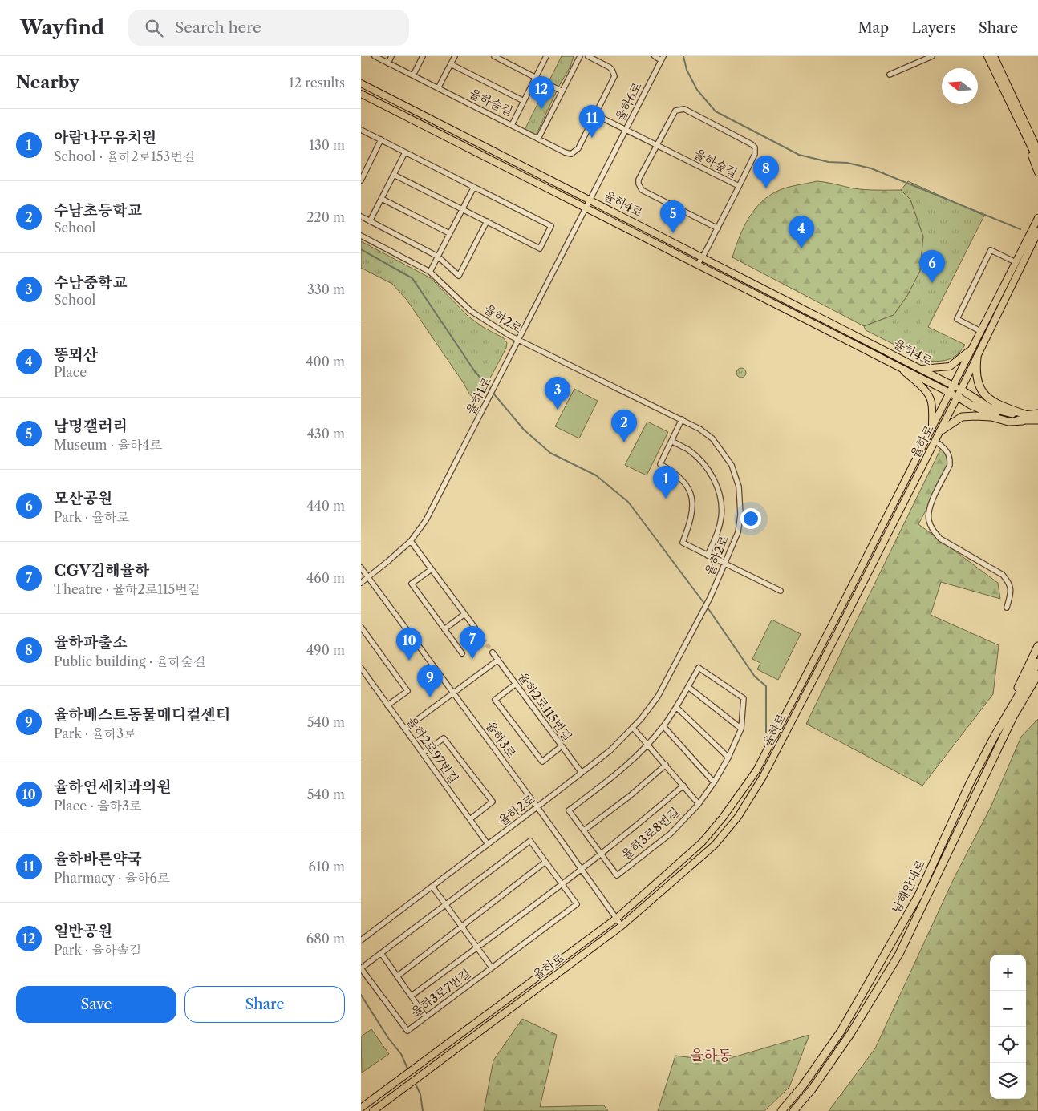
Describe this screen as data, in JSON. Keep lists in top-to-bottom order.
{
  "streets": {
    "highway": ["남해안대로"],
    "main road": ["율하4로", "율하로"],
    "street": [
      "율하6로",
      "율하솔길",
      "율하숲길",
      "율하2로",
      "율하1로",
      "율하2로115번길",
      "율하3로",
      "율하2로97번길",
      "율하3로8번길",
      "율하3로7번길"
    ]
  },
  "crossings": [
    ["율하6로", "율하숲길"],
    ["율하6로", "율하4로"],
    ["율하6로", "율하1로"],
    ["율하숲길", "율하4로"],
    ["율하4로", "율하1로"],
    ["율하4로", "율하로"],
    ["율하2로", "율하1로"],
    ["율하2로", "율하2로115번길"],
    ["율하2로", "율하3로"],
    ["율하2로", "율하2로97번길"],
    ["율하1로", "율하3로"],
    ["율하로", "율하3로"],
    ["율하3로", "율하3로8번길"]
  ],
  "districts": ["율하동"],
  "north": "left",
  "page": {
    "header": "Wayfind",
    "search": "Search here",
    "nav": ["Map", "Layers", "Share"],
    "heading": ["Nearby", "12 results"],
    "pins": [
      "12",
      "11",
      "8",
      "5",
      "4",
      "6",
      "3",
      "2",
      "1",
      "7",
      "10",
      "9"
    ],
    "list": [
      {
        "mark": "1",
        "name": "아람나무유치원",
        "note": "School · 율하2로153번길",
        "value": "130 m"
      },
      {
        "mark": "2",
        "name": "수남초등학교",
        "note": "School",
        "value": "220 m"
      },
      {
        "mark": "3",
        "name": "수남중학교",
        "note": "School",
        "value": "330 m"
      },
      {
        "mark": "4",
        "name": "똥뫼산",
        "note": "Place",
        "value": "400 m"
      },
      {
        "mark": "5",
        "name": "남명갤러리",
        "note": "Museum · 율하4로",
        "value": "430 m"
      },
      {
        "mark": "6",
        "name": "모산공원",
        "note": "Park · 율하로",
        "value": "440 m"
      },
      {
        "mark": "7",
        "name": "CGV김해율하",
        "note": "Theatre · 율하2로115번길",
        "value": "460 m"
      },
      {
        "mark": "8",
        "name": "율하파출소",
        "note": "Public building · 율하숲길",
        "value": "490 m"
      },
      {
        "mark": "9",
        "name": "율하베스트동물메디컬센터",
        "note": "Park · 율하3로",
        "value": "540 m"
      },
      {
        "mark": "10",
        "name": "율하연세치과의원",
        "note": "Place · 율하3로",
        "value": "540 m"
      },
      {
        "mark": "11",
        "name": "율하바른약국",
        "note": "Pharmacy · 율하6로",
        "value": "610 m"
      },
      {
        "mark": "12",
        "name": "일반공원",
        "note": "Park · 율하솔길",
        "value": "680 m"
      }
    ],
    "map_buttons": ["+", "−"],
    "buttons": ["Save", "Share"]
  }
}
